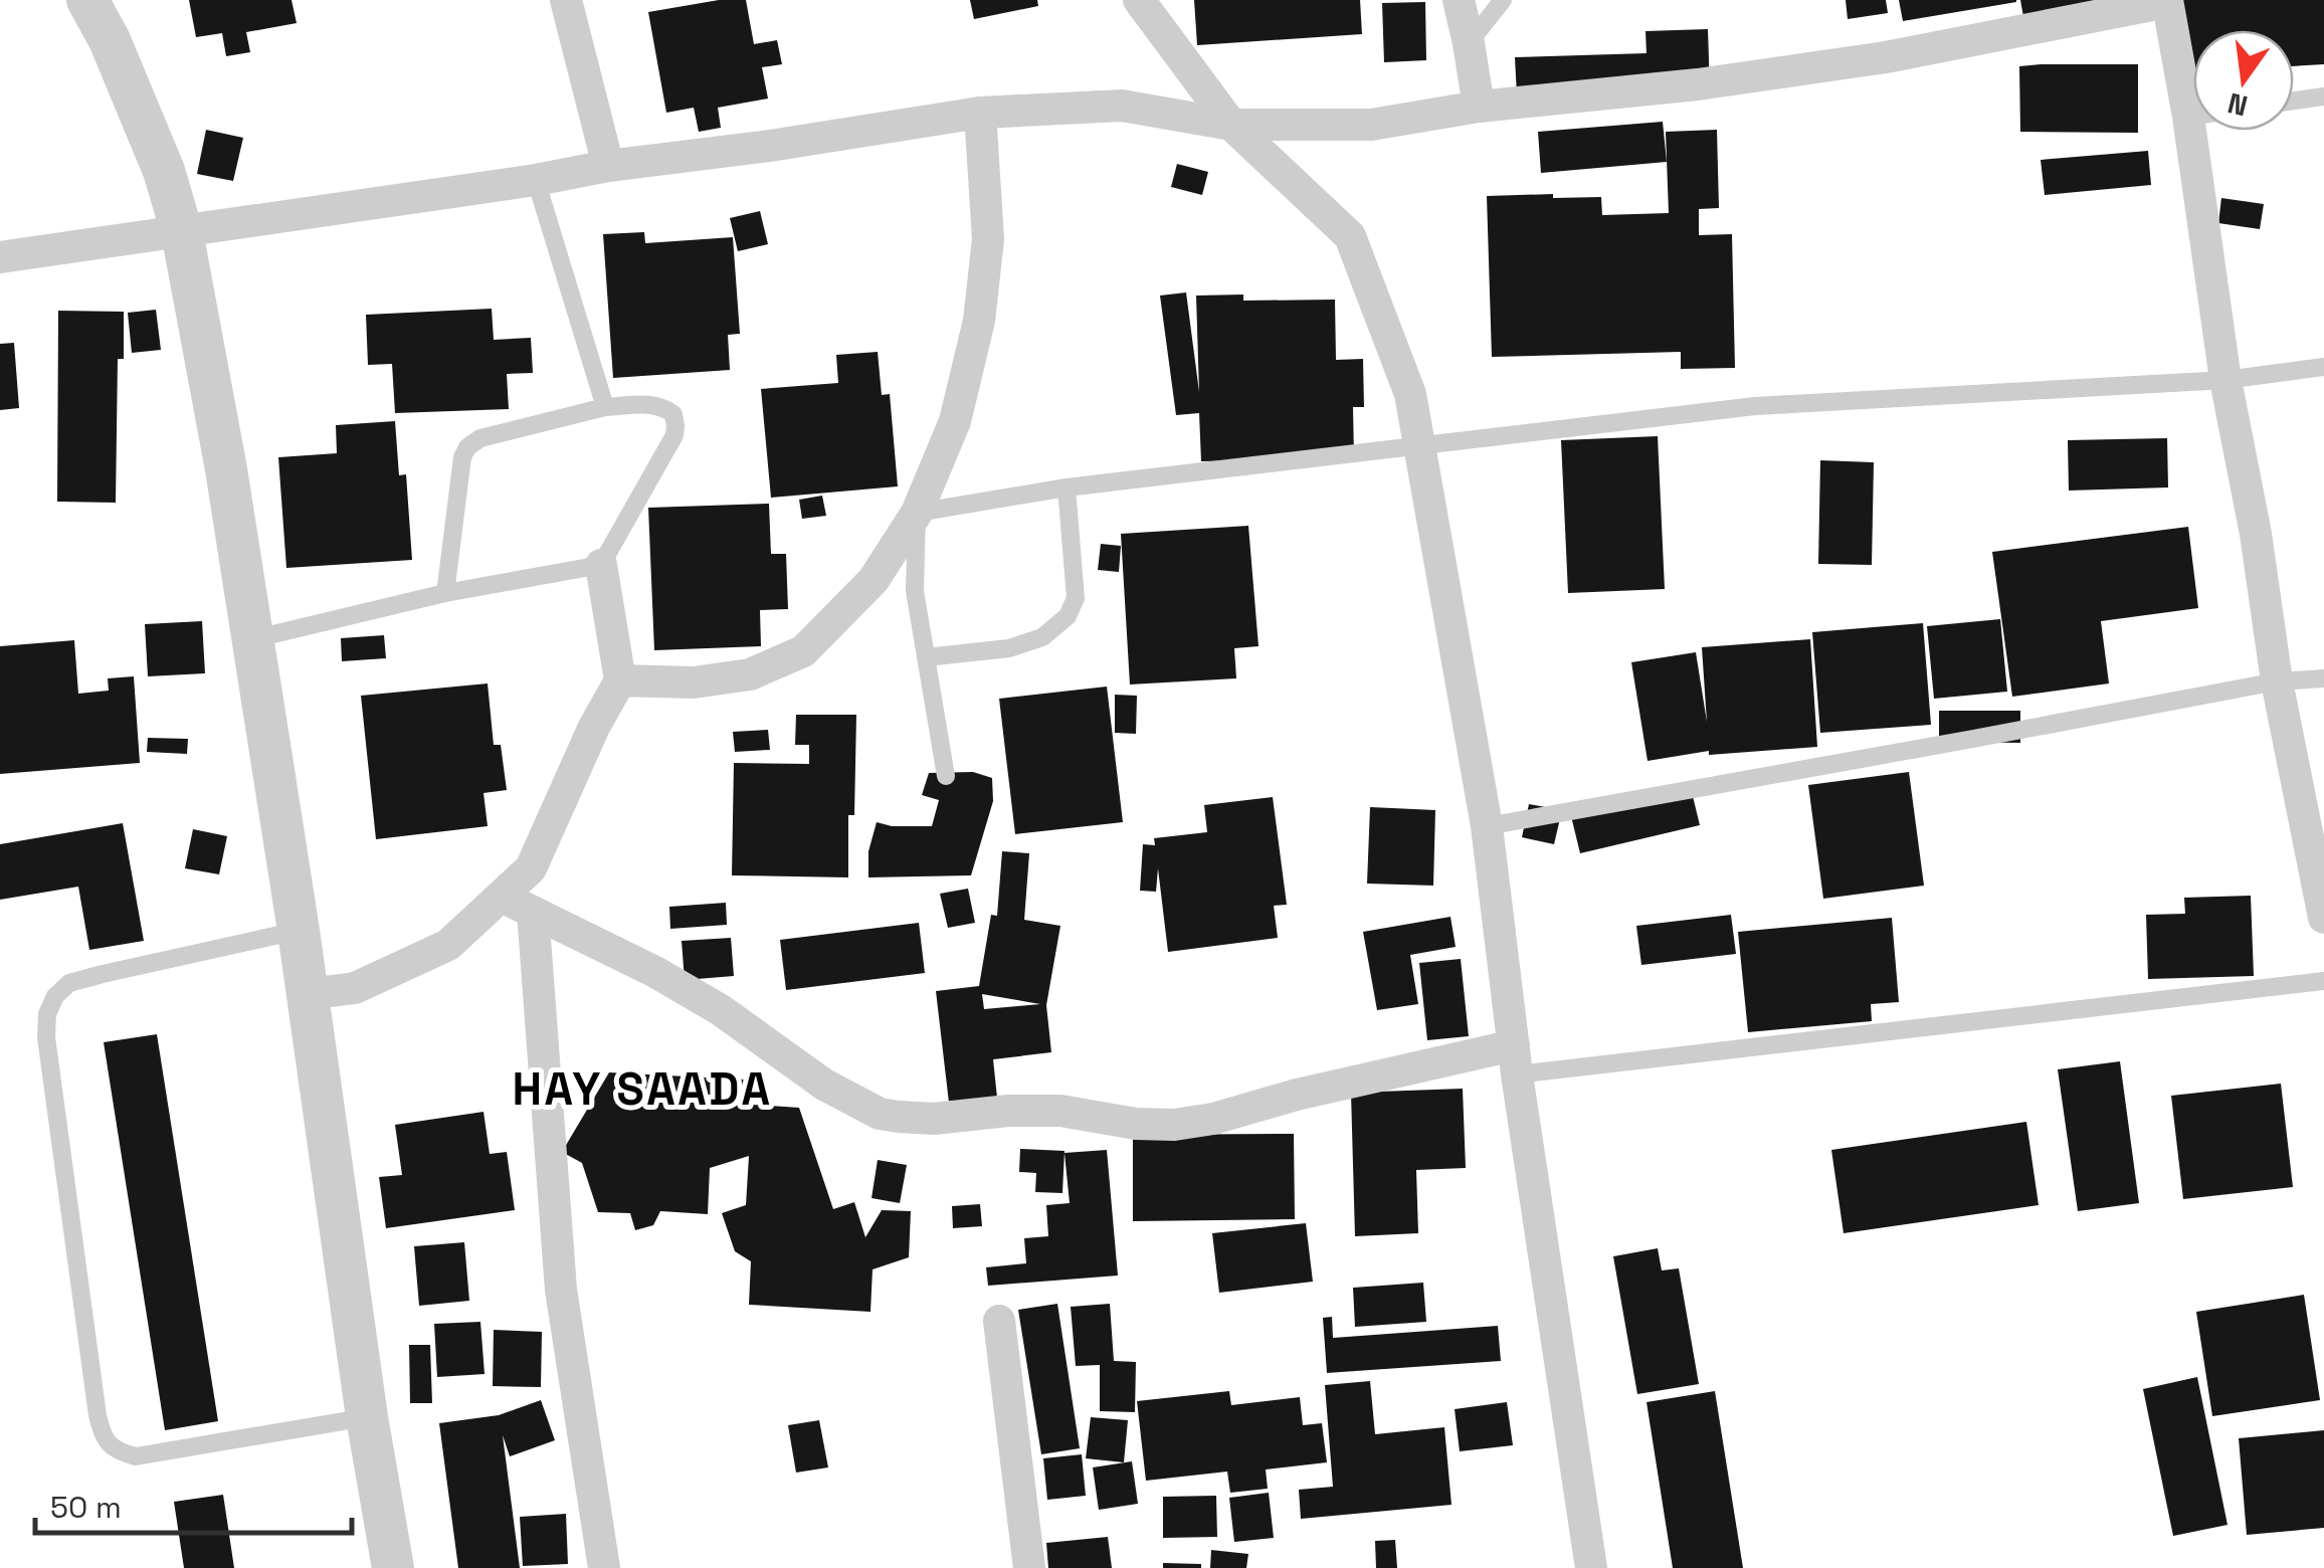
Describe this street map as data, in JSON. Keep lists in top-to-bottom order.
{
  "districts": ["HAY SAADA"],
  "scale_bar": "50 m",
  "north": "bottom"
}
